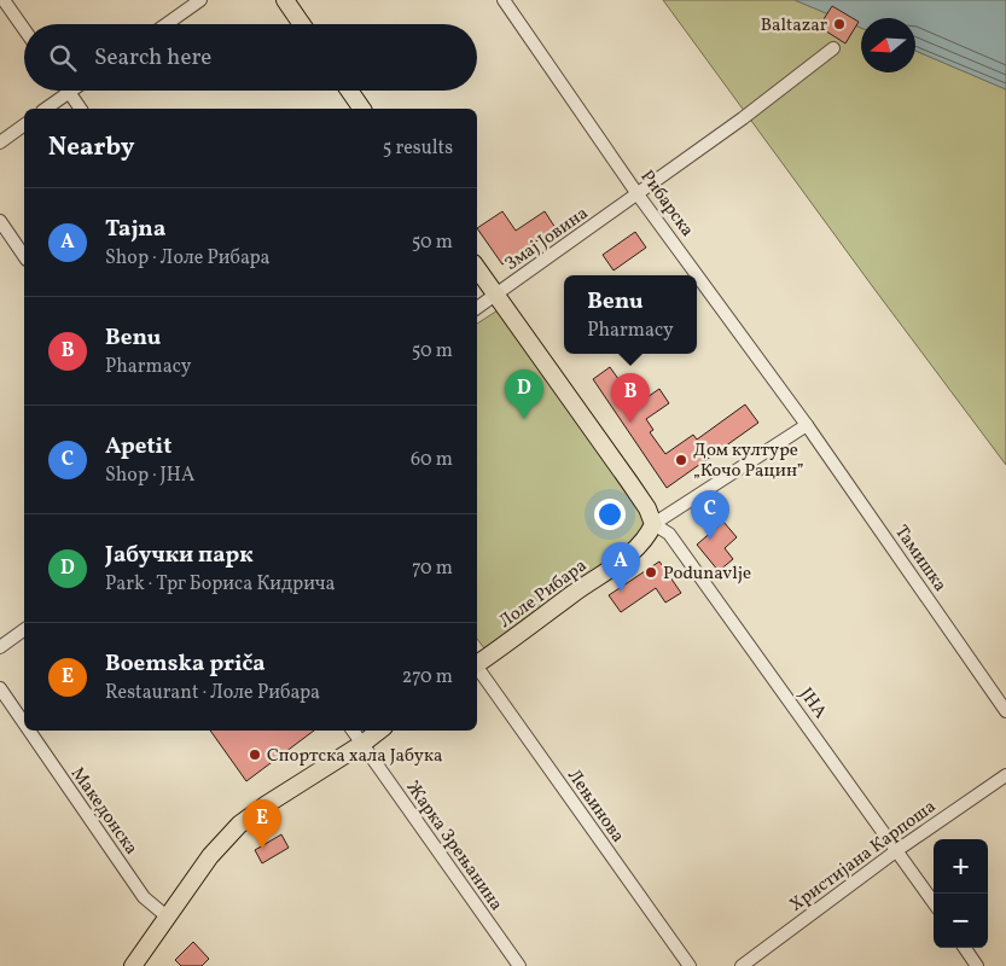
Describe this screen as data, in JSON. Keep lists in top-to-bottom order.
{
  "streets": {
    "main road": ["Лоле Рибара"],
    "street": [
      "Рибарска",
      "Змај Јовина",
      "Тамишка",
      "ЈНА",
      "Лењинова",
      "Македонска",
      "Жарка Зрењанина",
      "Христијана Карпоша"
    ]
  },
  "crossings": [
    ["Рибарска", "Змај Јовина"],
    ["Рибарска", "Тамишка"],
    ["Рибарска", "Лоле Рибара"],
    ["Тамишка", "Лоле Рибара"],
    ["Лоле Рибара", "ЈНА"],
    ["ЈНА", "Христијана Карпоша"]
  ],
  "places": [
    "Baltazar",
    "Дом културе „Кочо Рацин”",
    "Podunavlje",
    "Спортска хала Јабука"
  ],
  "north": "left",
  "page": {
    "search": "Search here",
    "heading": ["Nearby", "5 results"],
    "list": [
      {
        "mark": "A",
        "name": "Tajna",
        "note": "Shop · Лоле Рибара",
        "value": "50 m"
      },
      {
        "mark": "B",
        "name": "Benu",
        "note": "Pharmacy",
        "value": "50 m"
      },
      {
        "mark": "C",
        "name": "Apetit",
        "note": "Shop · ЈНА",
        "value": "60 m"
      },
      {
        "mark": "D",
        "name": "Јабучки парк",
        "note": "Park · Трг Бориса Кидрича",
        "value": "70 m"
      },
      {
        "mark": "E",
        "name": "Boemska priča",
        "note": "Restaurant · Лоле Рибара",
        "value": "270 m"
      }
    ],
    "popup": ["Benu", "Pharmacy"],
    "pins": [
      "D",
      "B",
      "C",
      "A",
      "E"
    ],
    "map_buttons": ["+", "−"]
  }
}
